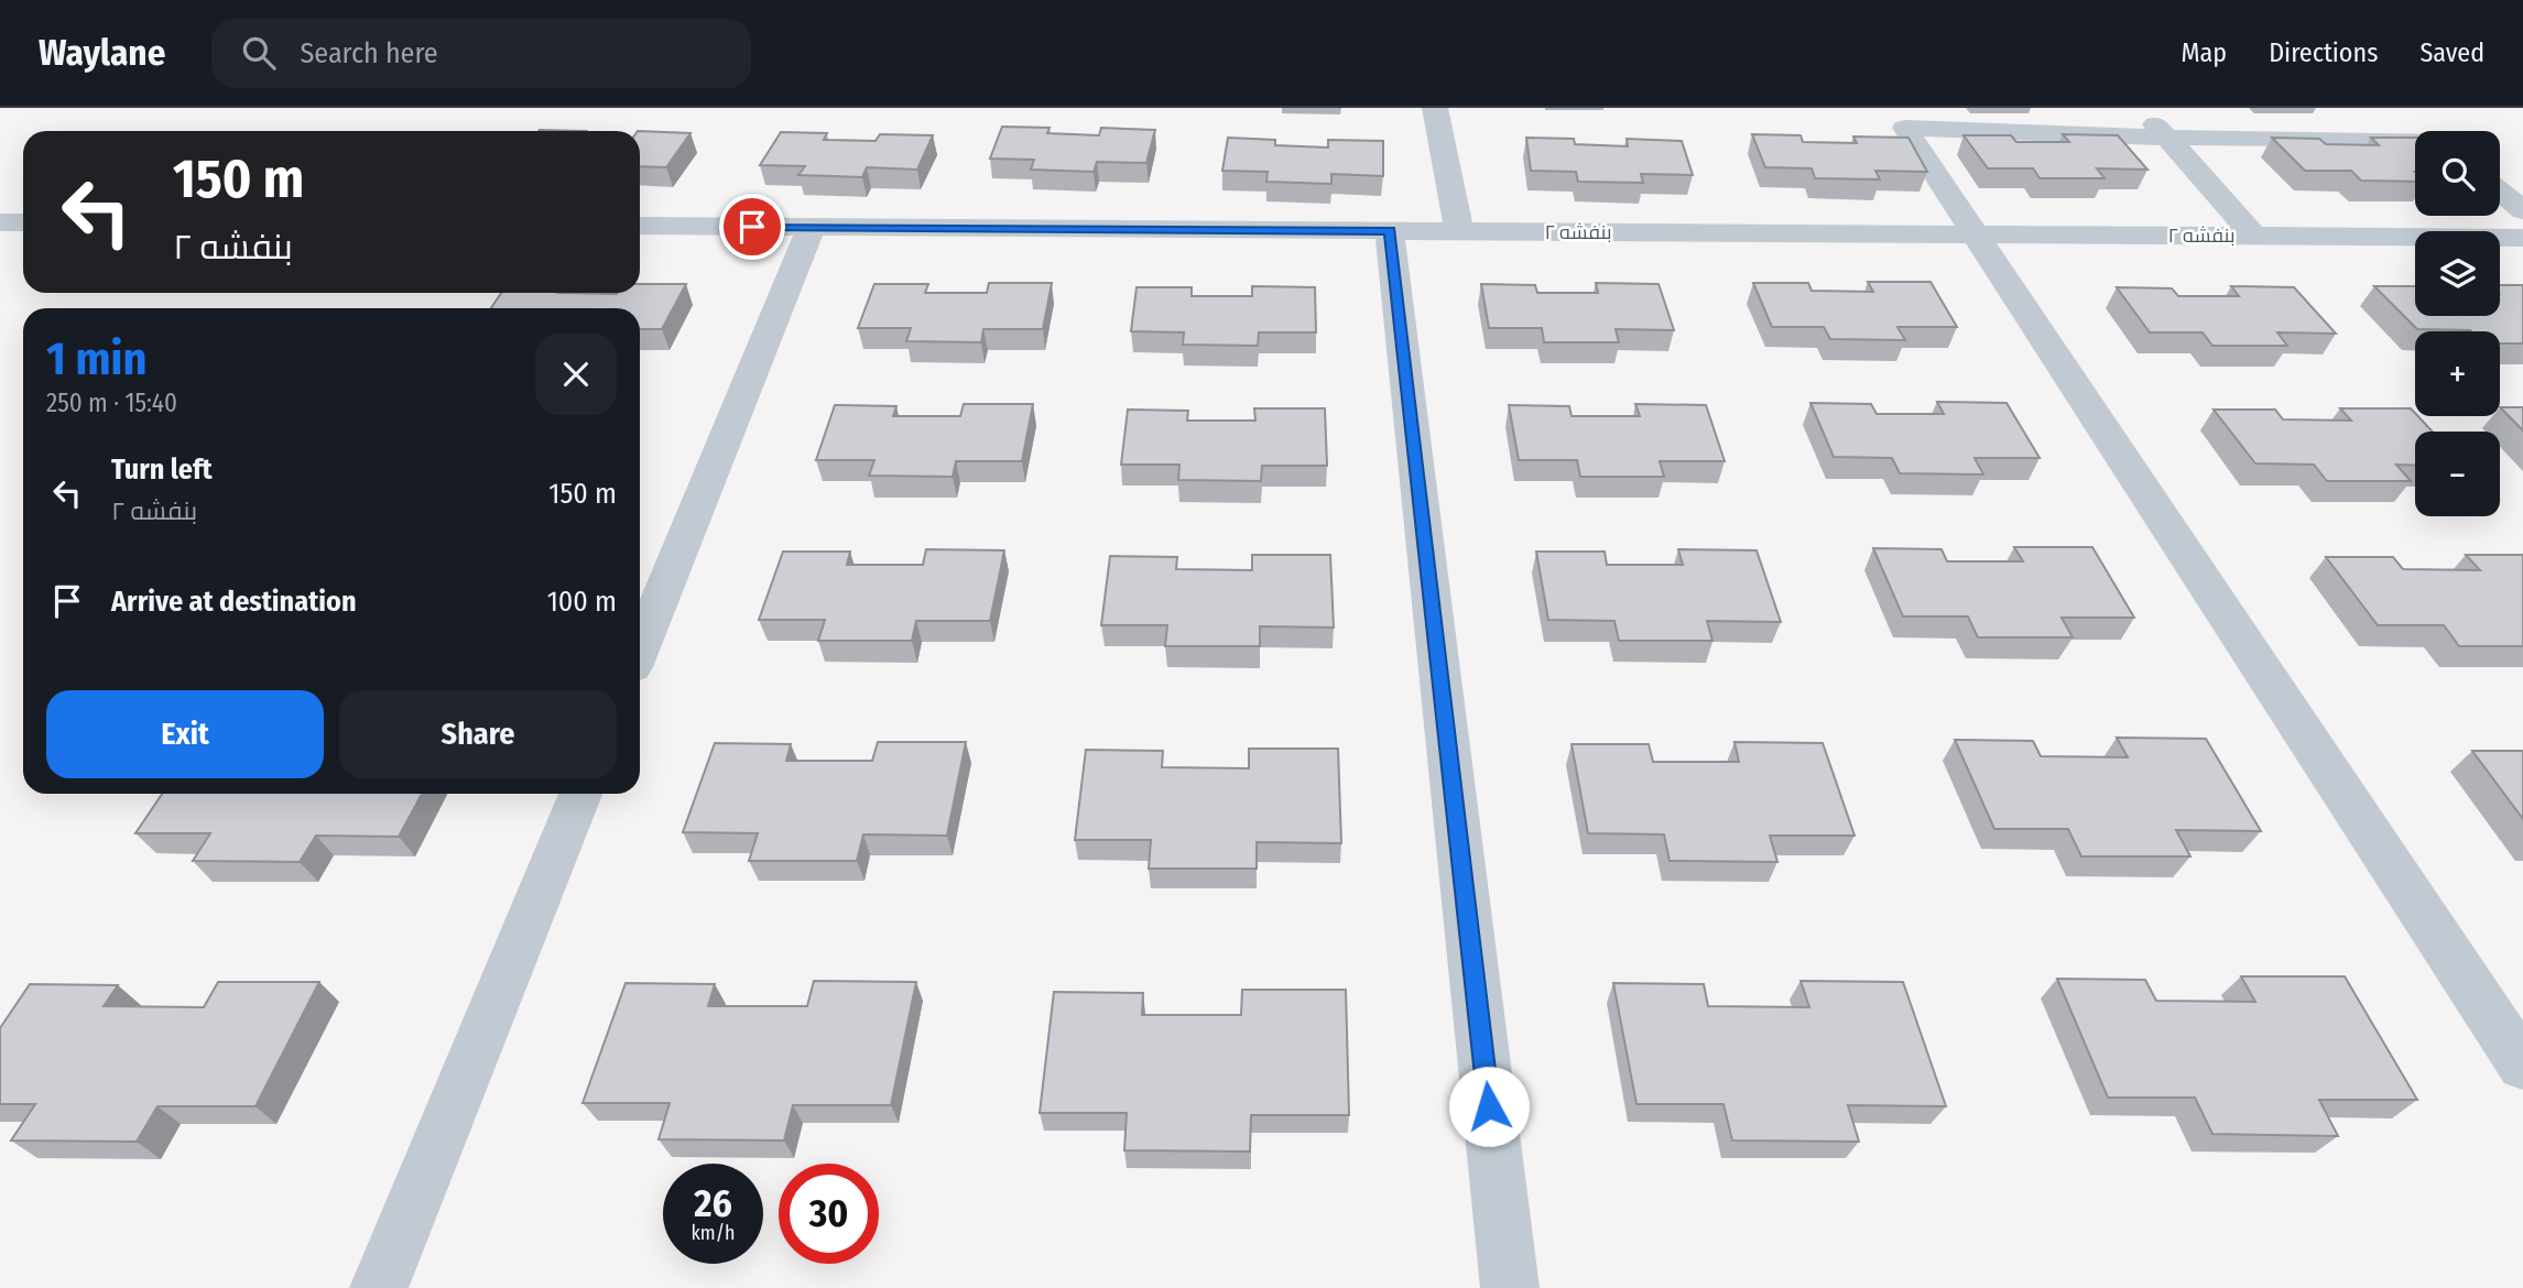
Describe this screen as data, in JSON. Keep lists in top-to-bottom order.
{
  "streets": {
    "street": ["بنفشه ۲"]
  },
  "page": {
    "header": "Waylane",
    "search": "Search here",
    "nav": ["Map", "Directions", "Saved"],
    "map_buttons": ["+", "−"],
    "turn": ["150 m", "بنفشه ۲"],
    "heading": ["1 min", "250 m · 15:40"],
    "list": [
      {
        "name": "Turn left",
        "note": "بنفشه ۲",
        "value": "150 m"
      },
      {
        "name": "Arrive at destination",
        "value": "100 m"
      }
    ],
    "buttons": ["Exit", "Share"],
    "speed": "26 km/h",
    "limit": "30"
  }
}
